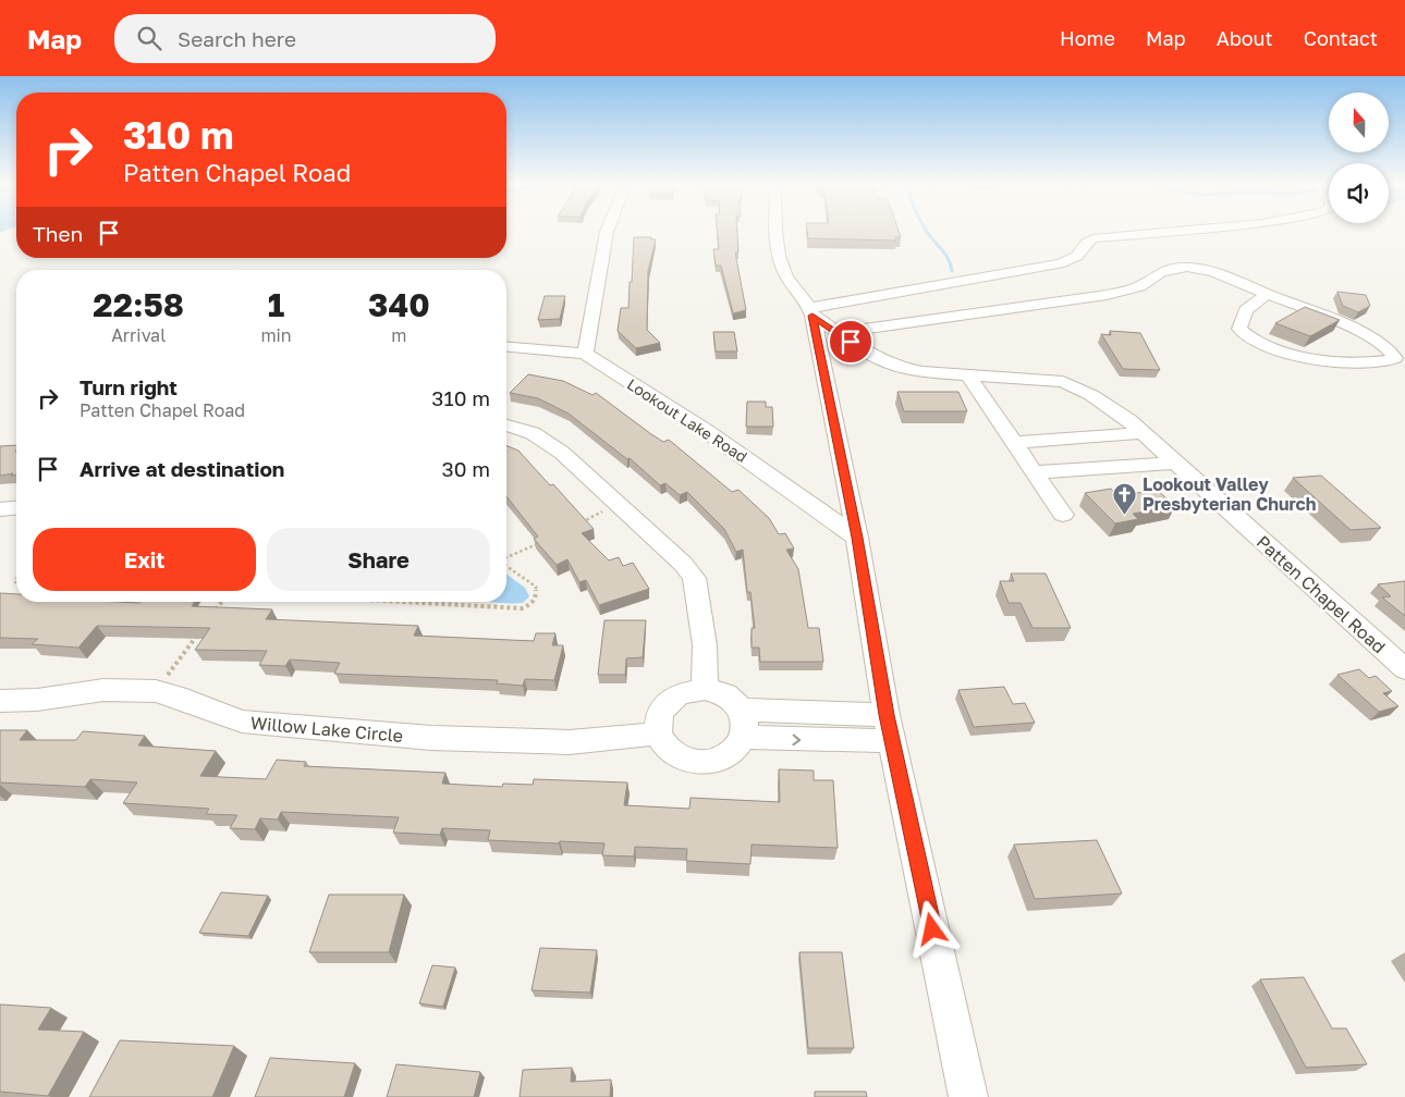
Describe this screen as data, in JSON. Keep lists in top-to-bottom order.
{
  "streets": {
    "street": ["Lookout Lake Road", "Patten Chapel Road", "Willow Lake Circle"]
  },
  "places": {
    "church": ["Lookout Valley Presbyterian Church"]
  },
  "north": "top",
  "page": {
    "header": "Map",
    "search": "Search here",
    "nav": [
      "Home",
      "Map",
      "About",
      "Contact"
    ],
    "turn": ["310 m", "Patten Chapel Road"],
    "then": "Then",
    "eta": [
      "22:58",
      "Arrival",
      "1",
      "min",
      "340",
      "m"
    ],
    "list": [
      {
        "name": "Turn right",
        "note": "Patten Chapel Road",
        "value": "310 m"
      },
      {
        "name": "Arrive at destination",
        "value": "30 m"
      }
    ],
    "buttons": ["Exit", "Share"]
  }
}
